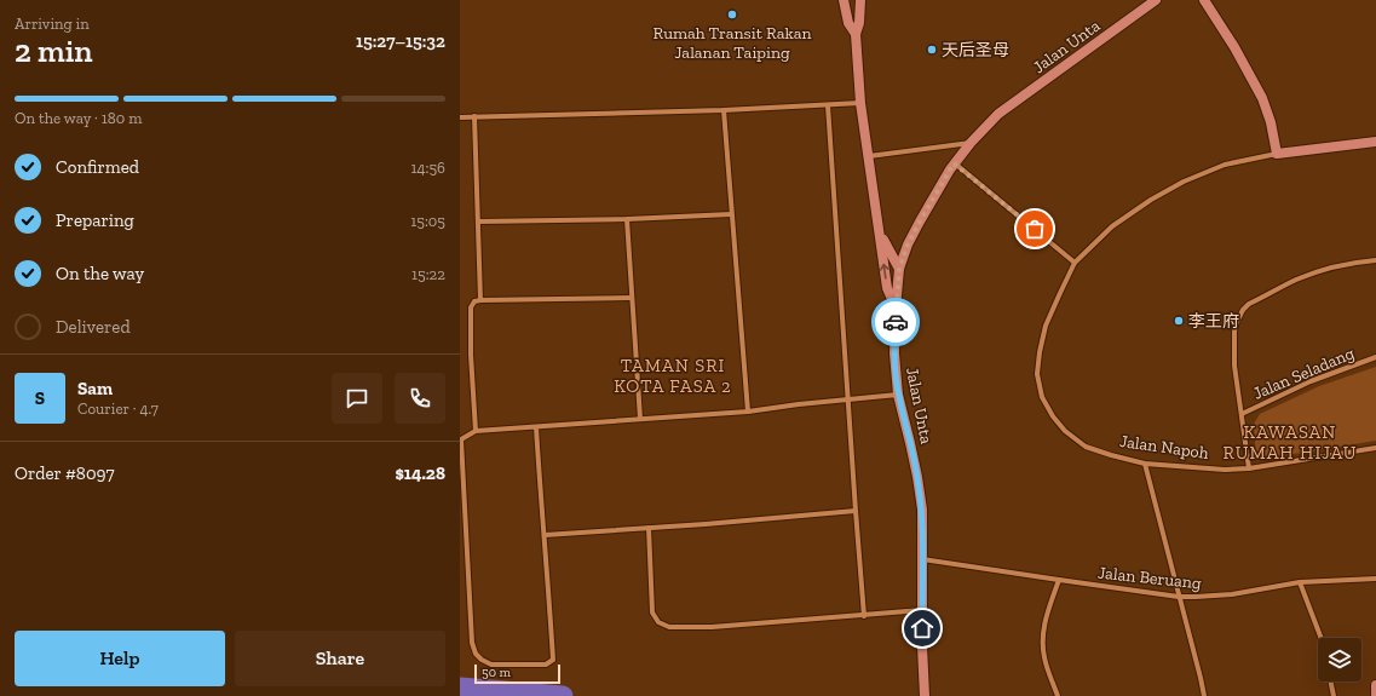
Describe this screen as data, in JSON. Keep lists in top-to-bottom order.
{
  "streets": {
    "street": [
      "Jalan Unta",
      "Jalan Seladang",
      "Jalan Napoh",
      "Jalan Beruang"
    ]
  },
  "crossings": [
    ["Jalan Unta", "Jalan Beruang"],
    ["Jalan Seladang", "Jalan Napoh"]
  ],
  "districts": ["TAMAN SRI KOTA FASA 2", "KAWASAN RUMAH HIJAU"],
  "places": ["Rumah Transit Rakan Jalanan Taiping", "天后圣母", "李王府"],
  "scale_bar": "50 m",
  "page": {
    "heading": ["2 min", "Arriving in", "15:27–15:32"],
    "panel": [
      "Sam",
      "Courier · 4.7",
      "Order #8097",
      "$14.28"
    ],
    "bar": "On the way · 180 m",
    "list": [
      ["Confirmed", "14:56"],
      ["Preparing", "15:05"],
      ["On the way", "15:22"],
      "Delivered"
    ],
    "round": "S",
    "buttons": ["Help", "Share"],
    "scale": "50 m"
  }
}
